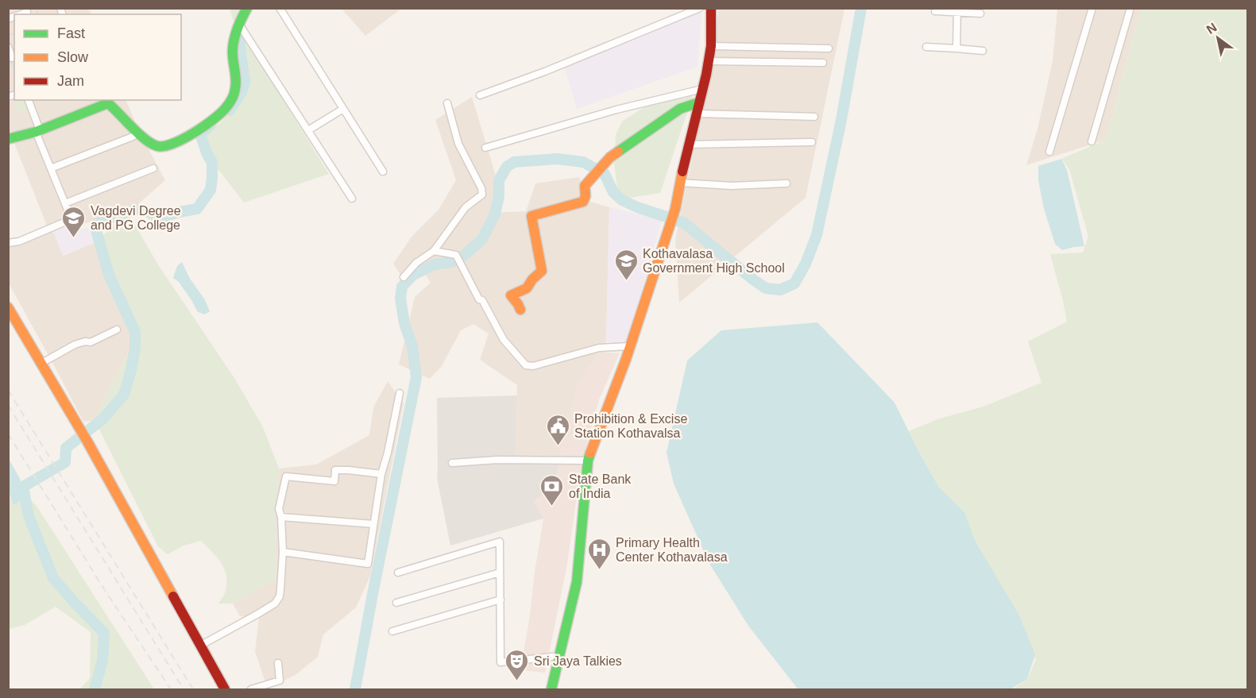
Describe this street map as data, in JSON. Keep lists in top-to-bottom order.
{
  "places": {
    "school or university": ["Vagdevi Degree and PG College", "Kothavalasa Government High School"],
    "public building": ["Prohibition & Excise Station Kothavalsa"],
    "bank": ["State Bank of India"],
    "hospital": ["Primary Health Center Kothavalasa"],
    "theatre": ["Sri Jaya Talkies"]
  },
  "legend": ["Fast", "Slow", "Jam"],
  "north": "top left"
}
